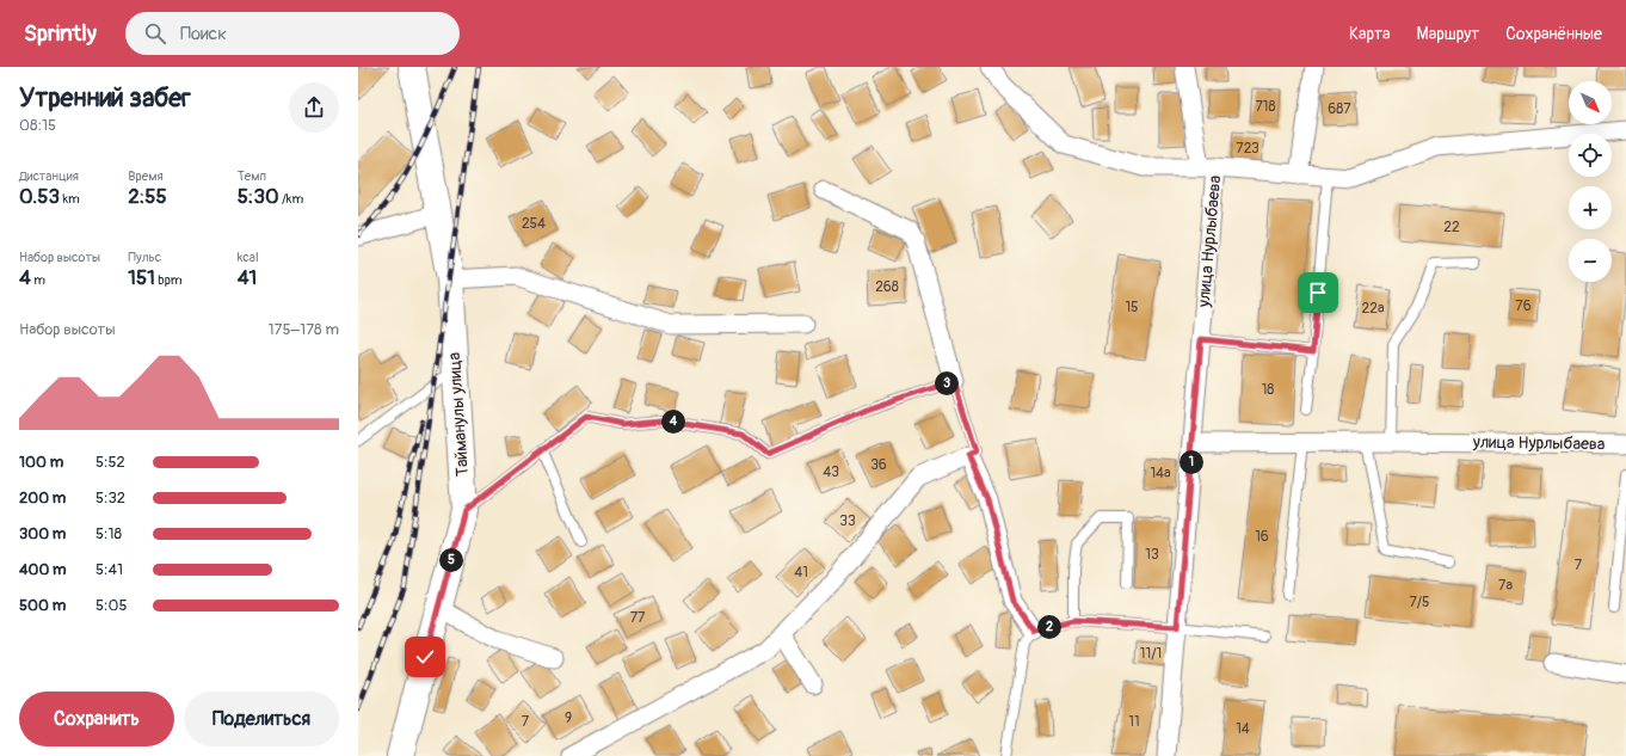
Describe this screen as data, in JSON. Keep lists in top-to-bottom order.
{
  "streets": {
    "street": ["улица Нурлыбаева", "Тайманулы улица"]
  },
  "house_numbers": [
    "718",
    "687",
    "723",
    "254",
    "22",
    "268",
    "76",
    "15",
    "22а",
    "18",
    "36",
    "43",
    "14а",
    "33",
    "16",
    "13",
    "7",
    "41",
    "7а",
    "7/5",
    "77",
    "11/1",
    "9",
    "7",
    "11",
    "14"
  ],
  "north": "bottom right",
  "page": {
    "header": "Sprintly",
    "search": "Поиск",
    "nav": ["Карта", "Маршрут", "Сохранённые"],
    "heading": ["Утренний забег", "08:15"],
    "map_buttons": ["+", "−"],
    "stats": [
      ["Дистанция", "0.53 km"],
      ["Время", "2:55"],
      ["Темп", "5:30 /km"],
      ["Набор высоты", "4 m"],
      ["Пульс", "151 bpm"],
      ["kcal", "41"]
    ],
    "chart": ["Набор высоты", "175–178 m"],
    "pins": [
      "3",
      "4",
      "1",
      "5",
      "2"
    ],
    "list": [
      {
        "name": "100 m",
        "note": "5:52"
      },
      {
        "name": "200 m",
        "note": "5:32"
      },
      {
        "name": "300 m",
        "note": "5:18"
      },
      {
        "name": "400 m",
        "note": "5:41"
      },
      {
        "name": "500 m",
        "note": "5:05"
      }
    ],
    "buttons": ["Сохранить", "Поделиться"]
  }
}
